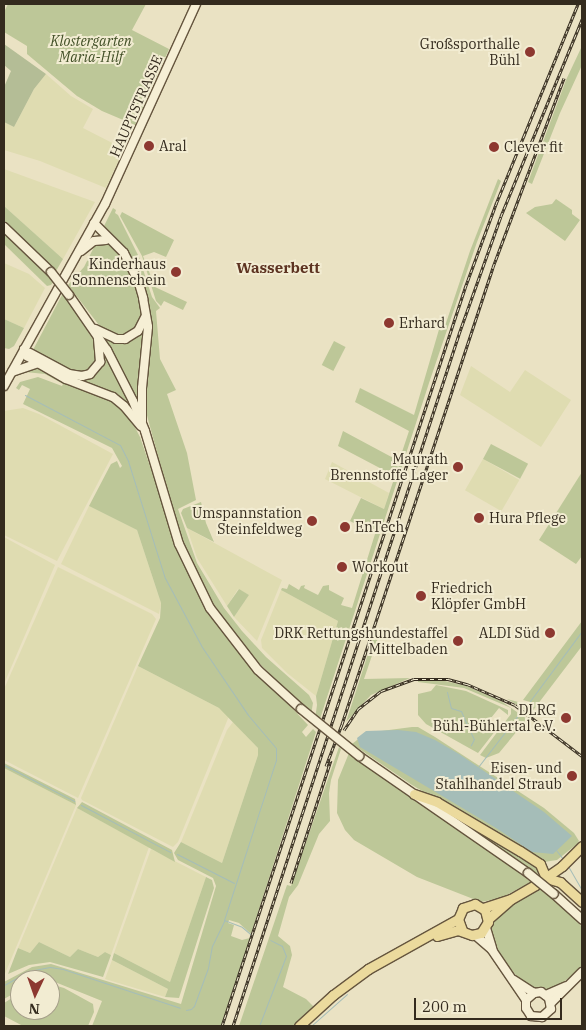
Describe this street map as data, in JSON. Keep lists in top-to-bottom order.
{
  "streets": {
    "main road": ["HAUPTSTRASSE"]
  },
  "districts": ["Wasserbett"],
  "parks": ["Klostergarten Maria-Hilf"],
  "places": [
    "Großsporthalle Bühl",
    "Aral",
    "Clever fit",
    "Kinderhaus Sonnenschein",
    "Erhard",
    "Maurath Brennstoffe Lager",
    "Hura Pflege",
    "Umspannstation Steinfeldweg",
    "EnTech",
    "Workout",
    "Friedrich Klöpfer GmbH",
    "ALDI Süd",
    "DRK Rettungshundestaffel Mittelbaden",
    "DLRG Bühl-Bühlertal e.V.",
    "Eisen- und Stahlhandel Straub"
  ],
  "scale_bar": "200 m",
  "north": "bottom"
}
